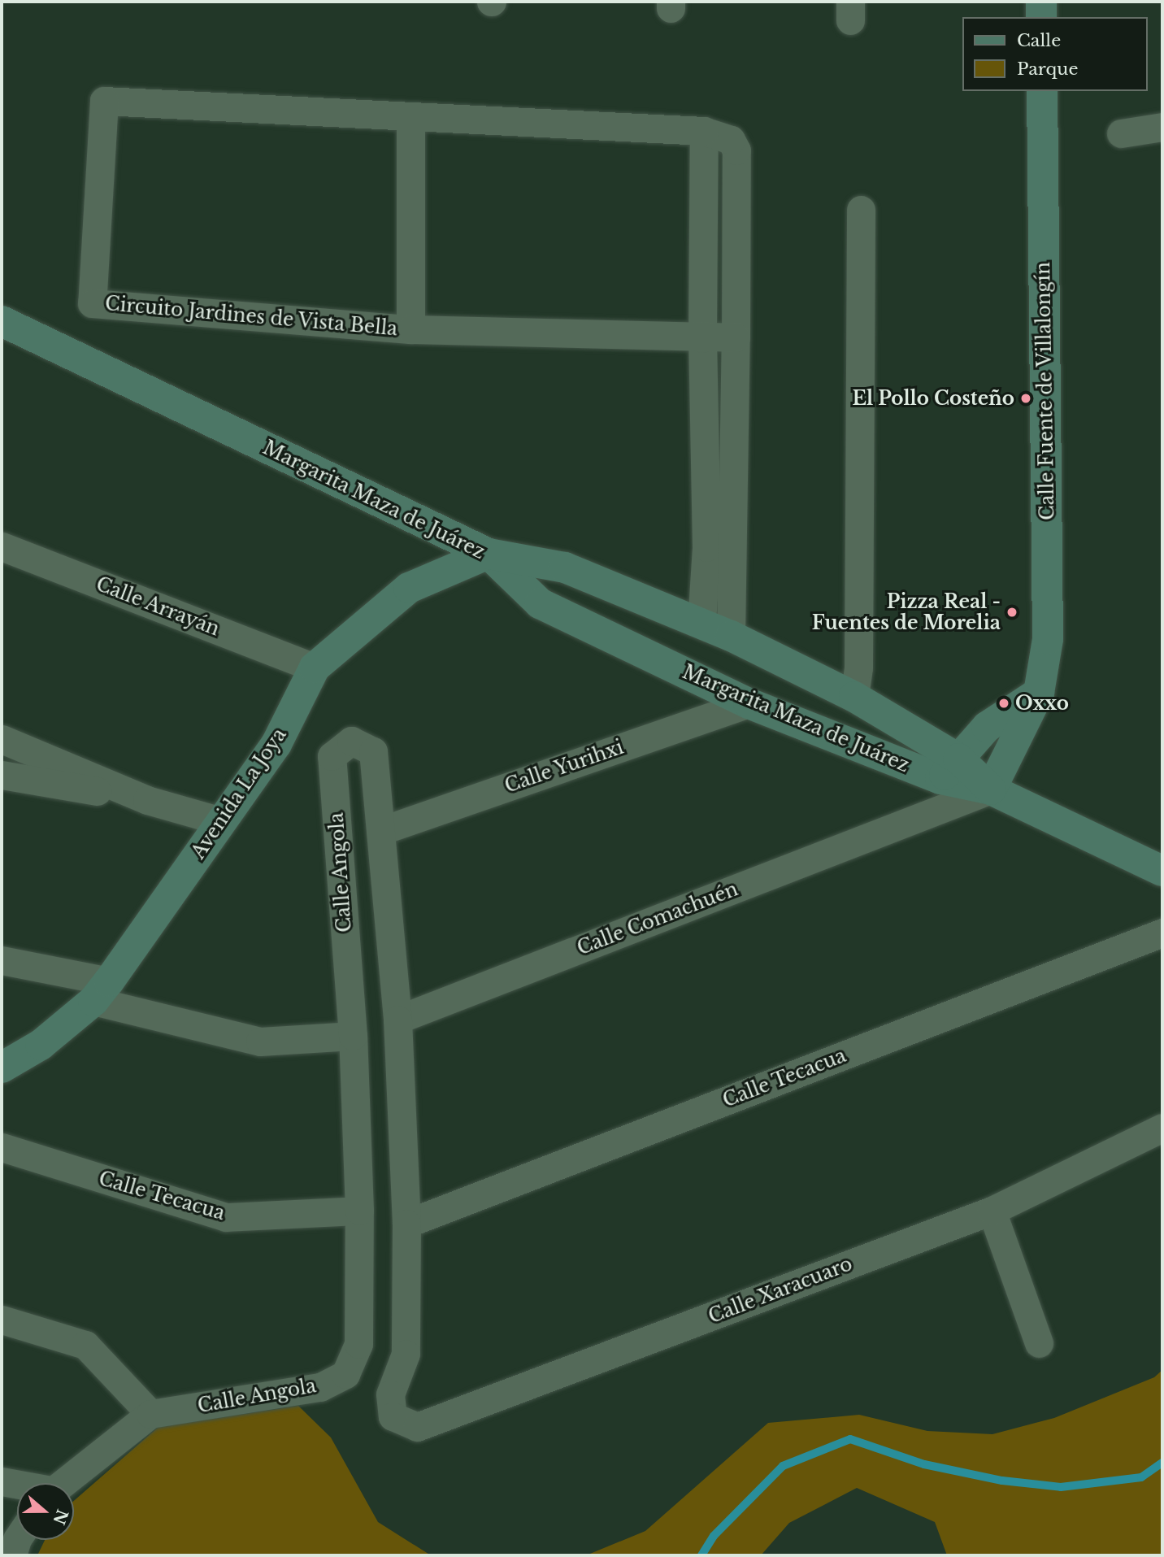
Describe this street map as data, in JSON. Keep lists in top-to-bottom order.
{
  "streets": {
    "main road": ["Calle Fuente de Villalongín", "Margarita Maza de Juárez", "Avenida La Joya"],
    "street": [
      "Circuito Jardines de Vista Bella",
      "Calle Arrayán",
      "Calle Yurihxi",
      "Calle Angola",
      "Calle Comachuén",
      "Calle Tecacua",
      "Calle Xaracuaro"
    ]
  },
  "crossings": [
    ["Circuito Jardines de Vista Bella", "Margarita Maza de Juárez"],
    ["Calle Fuente de Villalongín", "Margarita Maza de Juárez"],
    ["Calle Fuente de Villalongín", "Calle Comachuén"],
    ["Margarita Maza de Juárez", "Calle Yurihxi"],
    ["Margarita Maza de Juárez", "Avenida La Joya"],
    ["Margarita Maza de Juárez", "Calle Comachuén"],
    ["Calle Arrayán", "Avenida La Joya"],
    ["Calle Yurihxi", "Calle Angola"],
    ["Calle Angola", "Calle Comachuén"],
    ["Calle Angola", "Calle Tecacua"],
    ["Calle Angola", "Calle Xaracuaro"]
  ],
  "places": ["El Pollo Costeño", "Pizza Real - Fuentes de Morelia", "Oxxo"],
  "legend": ["Calle", "Parque"],
  "north": "right"
}
